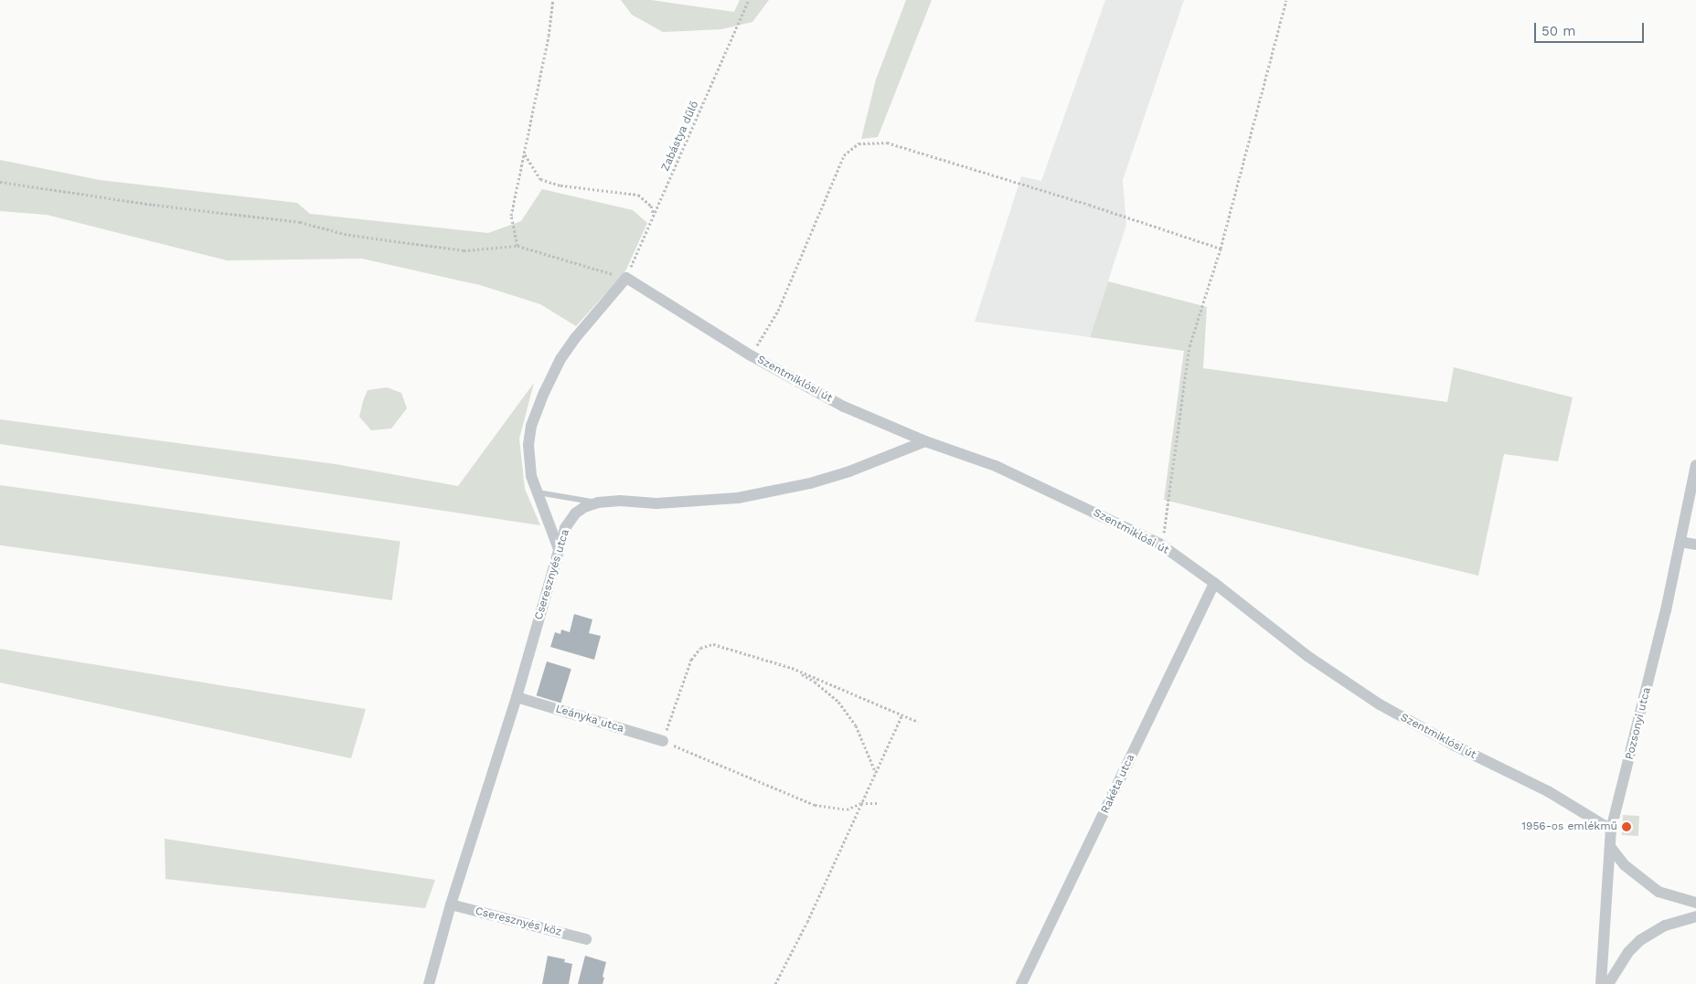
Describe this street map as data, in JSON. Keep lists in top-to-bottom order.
{
  "streets": {
    "street": [
      "Szentmiklósi út",
      "Cseresznyés utca",
      "Leányka utca",
      "Pozsonyi utca",
      "Rakéta utca",
      "Cseresznyés köz"
    ],
    "path": ["Zabástya dűlő"]
  },
  "crossings": [
    ["Zabástya dűlő", "Szentmiklósi út"],
    ["Szentmiklósi út", "Cseresznyés utca"],
    ["Szentmiklósi út", "Pozsonyi utca"],
    ["Szentmiklósi út", "Rakéta utca"],
    ["Cseresznyés utca", "Leányka utca"],
    ["Cseresznyés utca", "Cseresznyés köz"]
  ],
  "places": ["1956-os emlékmű"],
  "scale_bar": "50 m"
}
